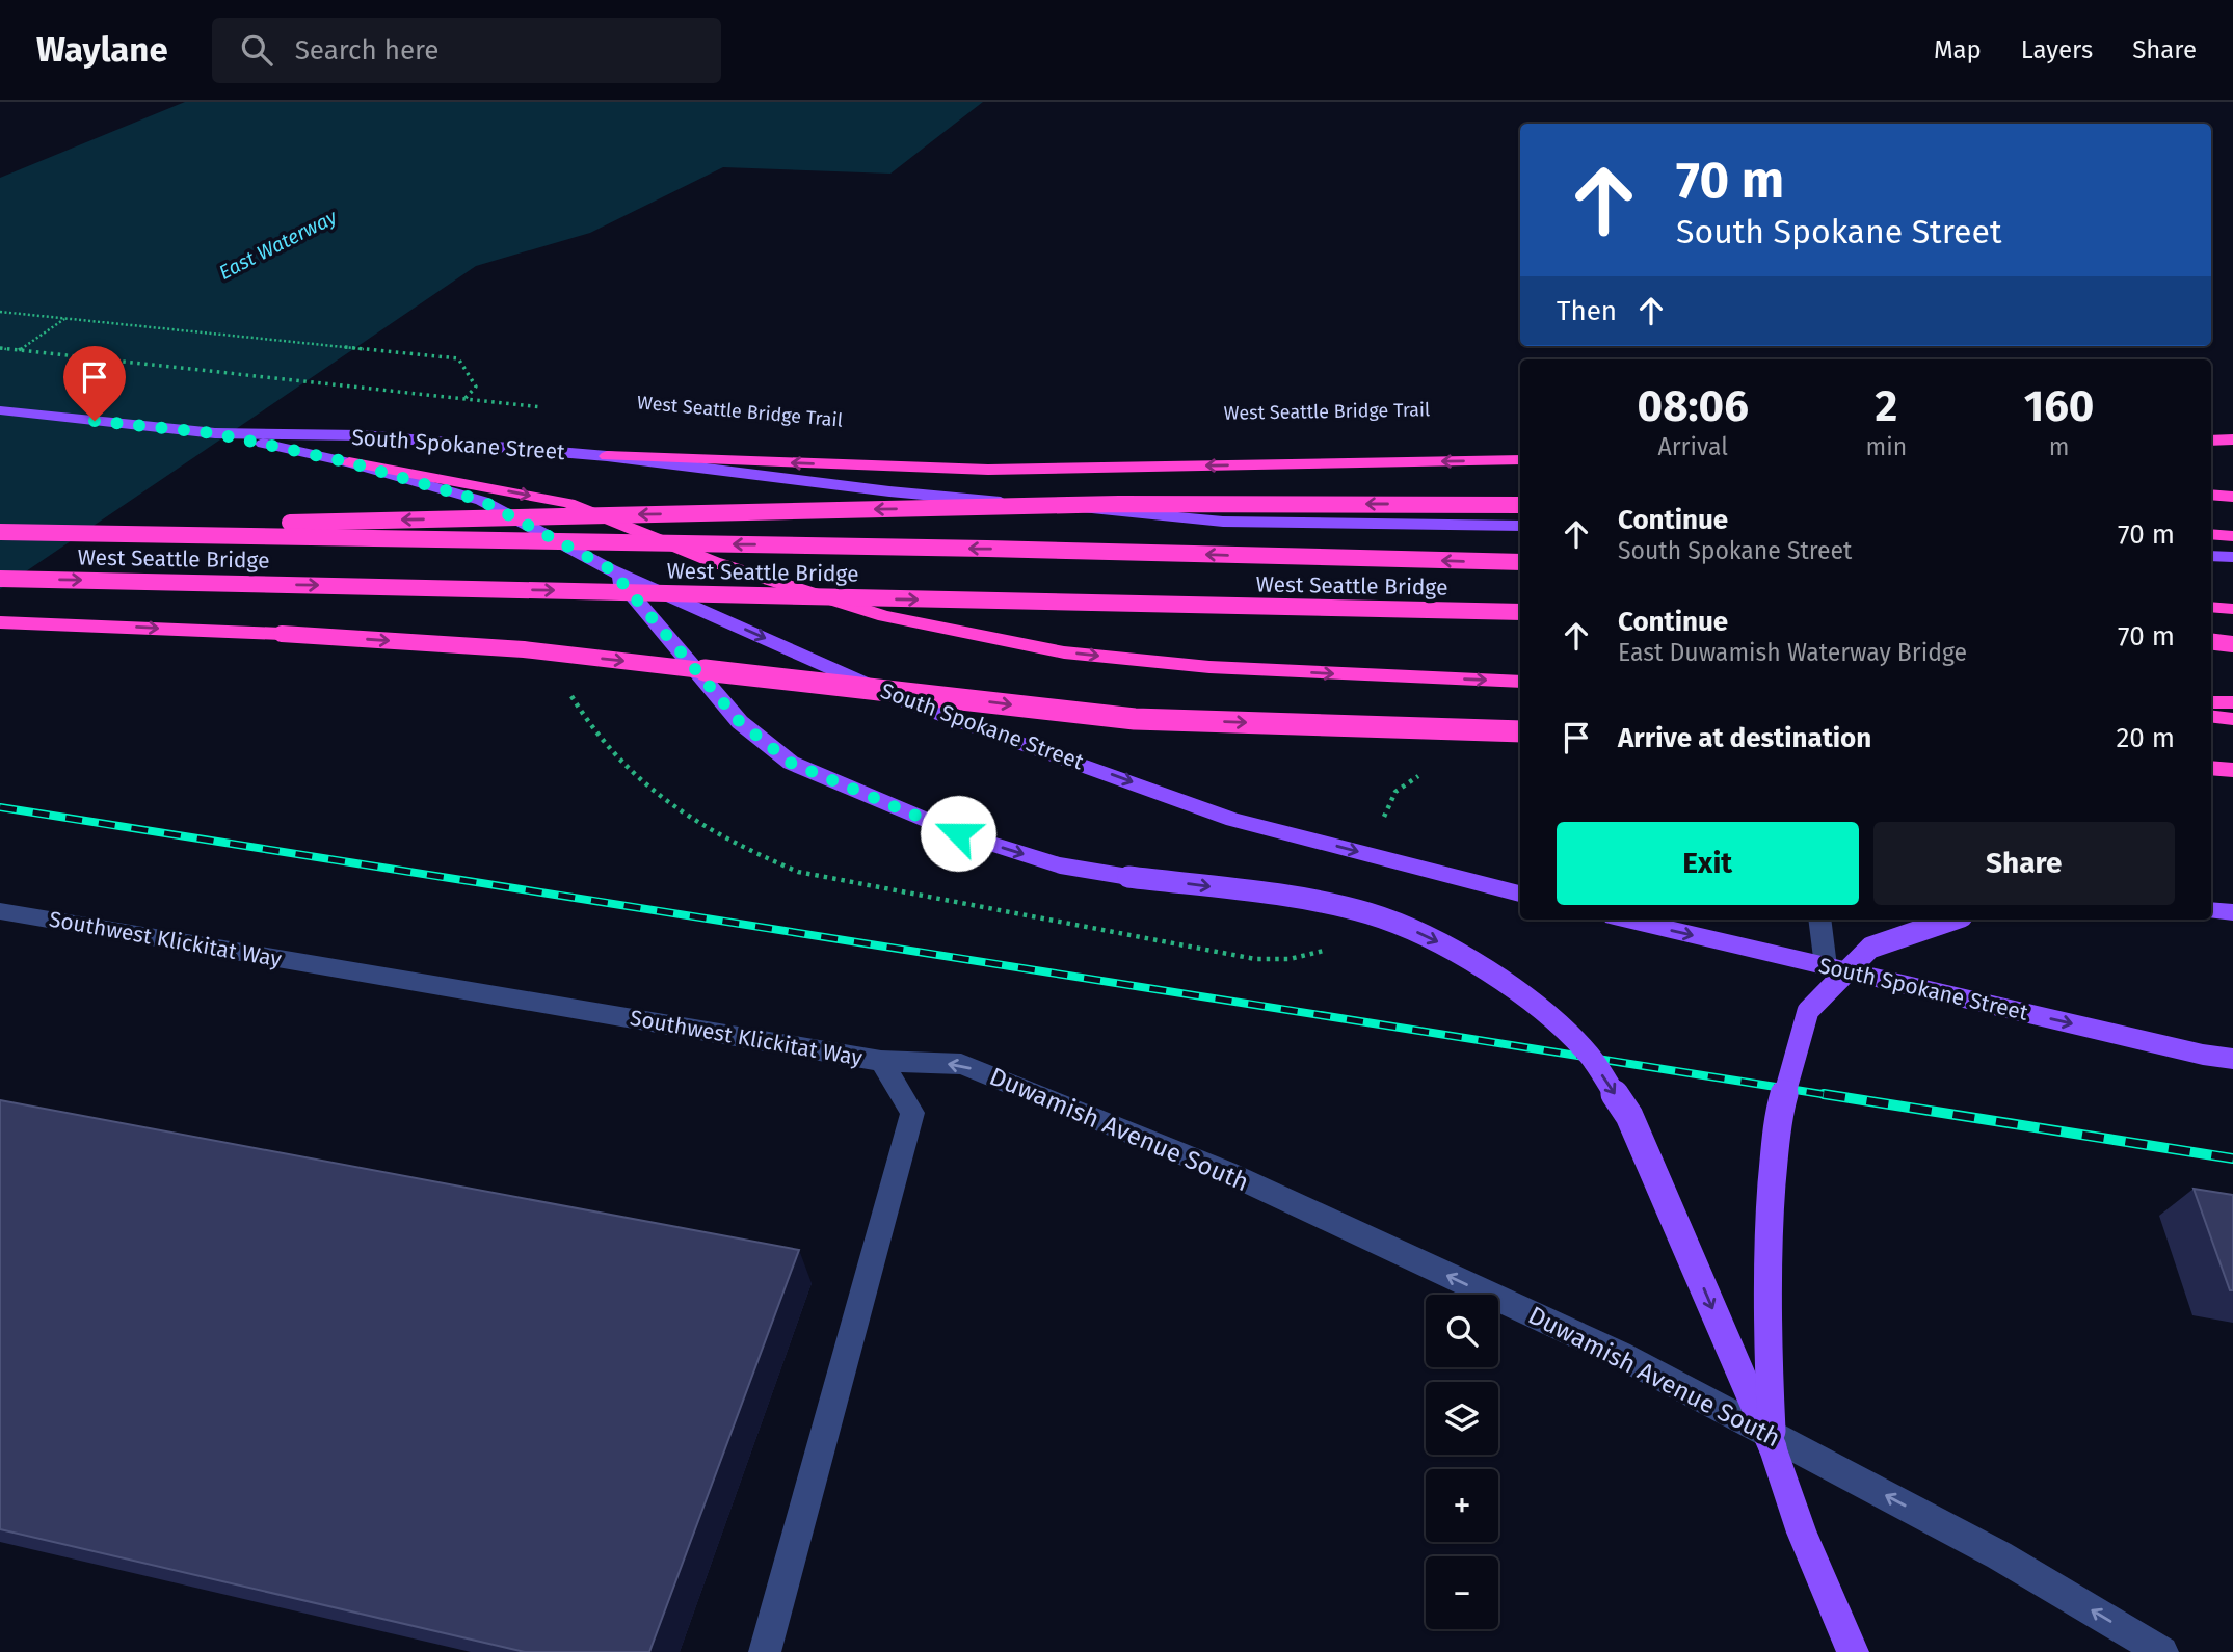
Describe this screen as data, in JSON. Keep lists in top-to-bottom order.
{
  "streets": {
    "highway": ["West Seattle Bridge"],
    "main road": ["South Spokane Street"],
    "street": ["Southwest Klickitat Way", "Duwamish Avenue South"]
  },
  "crossings": [
    ["Southwest Klickitat Way", "Duwamish Avenue South"]
  ],
  "one_way": ["South Spokane Street", "Duwamish Avenue South"],
  "water": ["East Waterway"],
  "page": {
    "header": "Waylane",
    "search": "Search here",
    "nav": ["Map", "Layers", "Share"],
    "turn": ["70 m", "South Spokane Street"],
    "then": "Then",
    "eta": [
      "08:06",
      "Arrival",
      "2",
      "min",
      "160",
      "m"
    ],
    "list": [
      {
        "name": "Continue",
        "note": "South Spokane Street",
        "value": "70 m"
      },
      {
        "name": "Continue",
        "note": "East Duwamish Waterway Bridge",
        "value": "70 m"
      },
      {
        "name": "Arrive at destination",
        "value": "20 m"
      }
    ],
    "buttons": ["Exit", "Share"],
    "map_buttons": ["+", "−"]
  }
}
